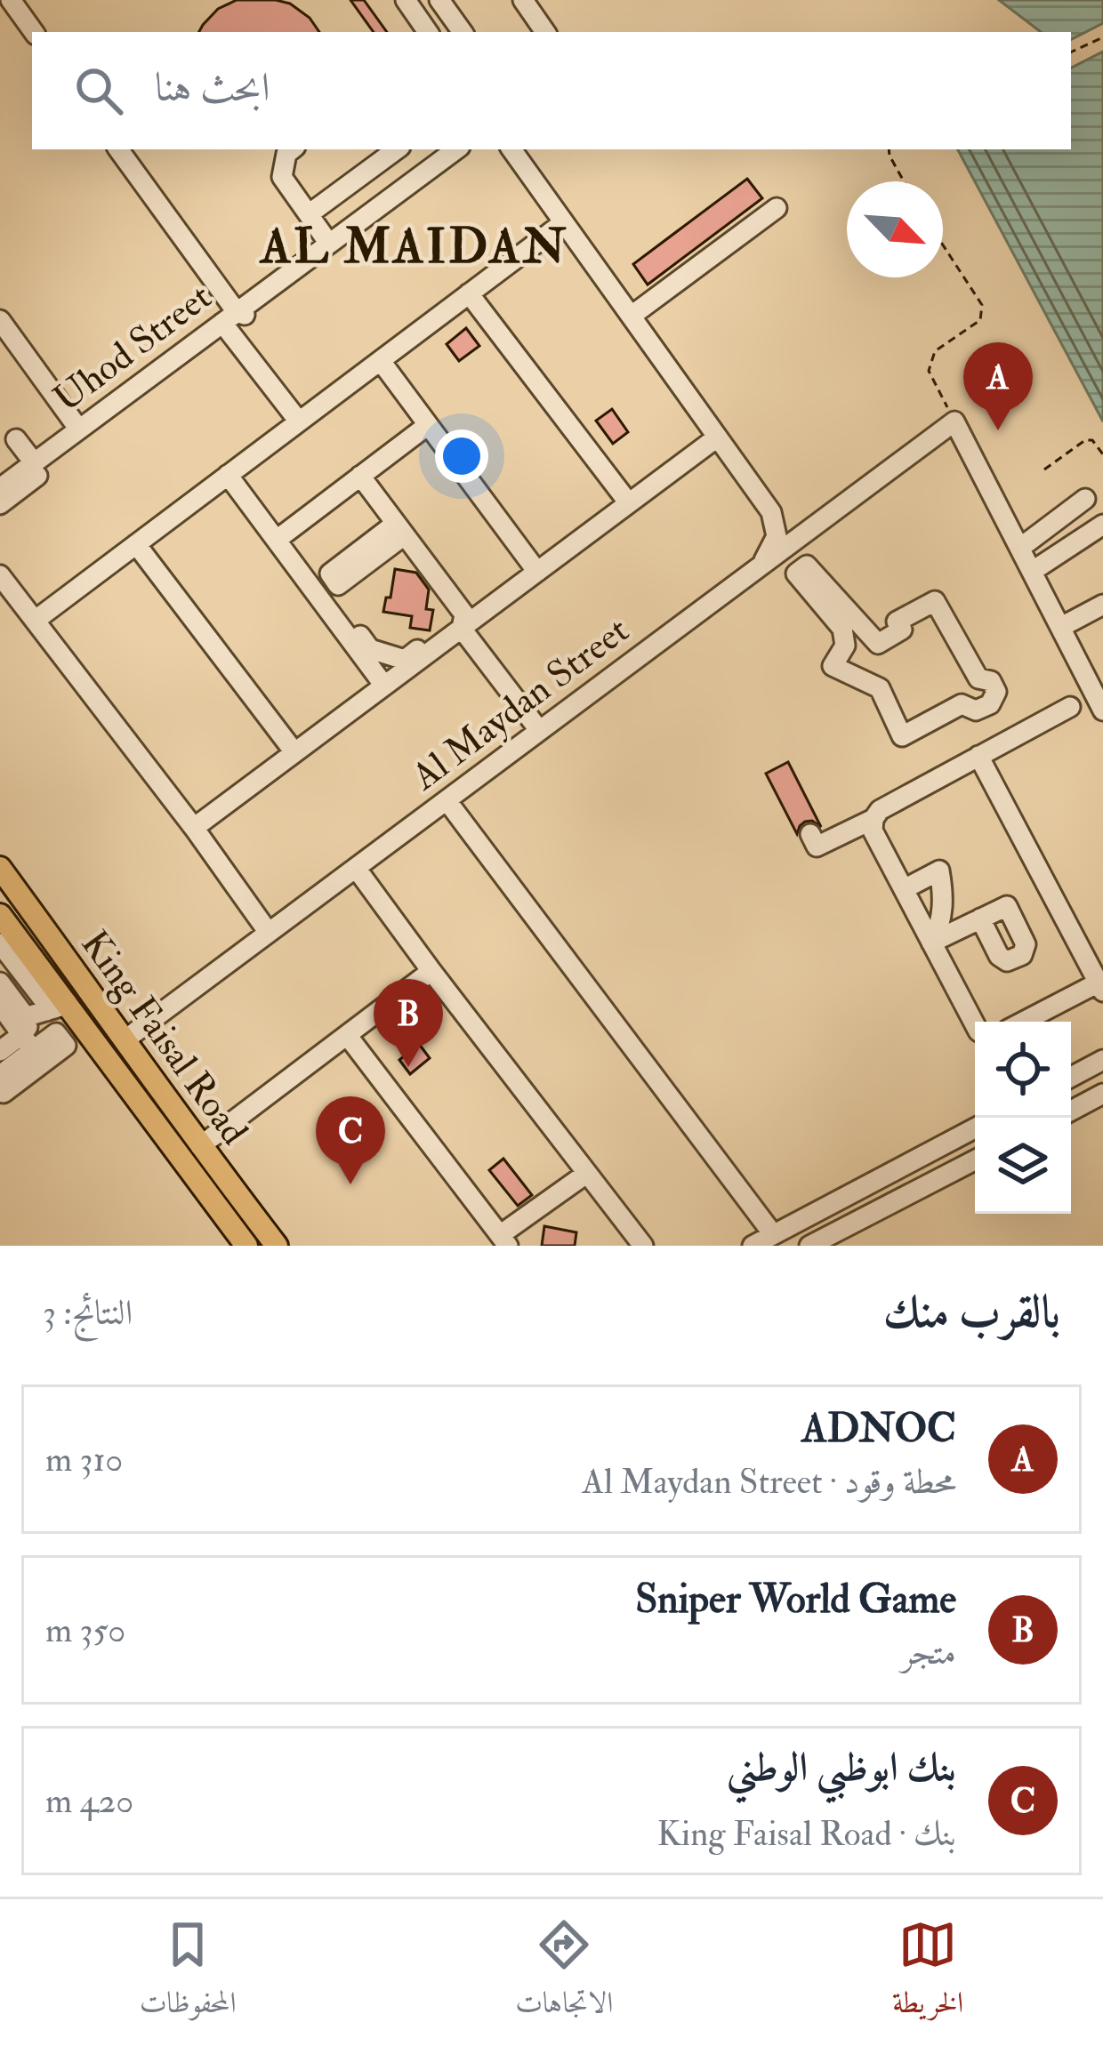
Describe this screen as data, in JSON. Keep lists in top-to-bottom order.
{
  "streets": {
    "main road": ["King Faisal Road"],
    "street": ["Uhod Street", "Al Maydan Street"]
  },
  "crossings": [
    ["Al Maydan Street", "King Faisal Road"]
  ],
  "districts": ["AL MAIDAN"],
  "north": "bottom right",
  "page": {
    "search": "ابحث هنا",
    "pins": ["A", "B", "C"],
    "heading": ["بالقرب منك", "النتائج: 3"],
    "list": [
      {
        "mark": "A",
        "name": "ADNOC",
        "note": "محطة وقود · Al Maydan Street",
        "value": "310 m"
      },
      {
        "mark": "B",
        "name": "Sniper World Game",
        "note": "متجر",
        "value": "350 m"
      },
      {
        "mark": "C",
        "name": "بنك ابوظبي الوطني",
        "note": "بنك · King Faisal Road",
        "value": "420 m"
      }
    ],
    "nav": ["الخريطة", "الاتجاهات", "المحفوظات"]
  }
}
